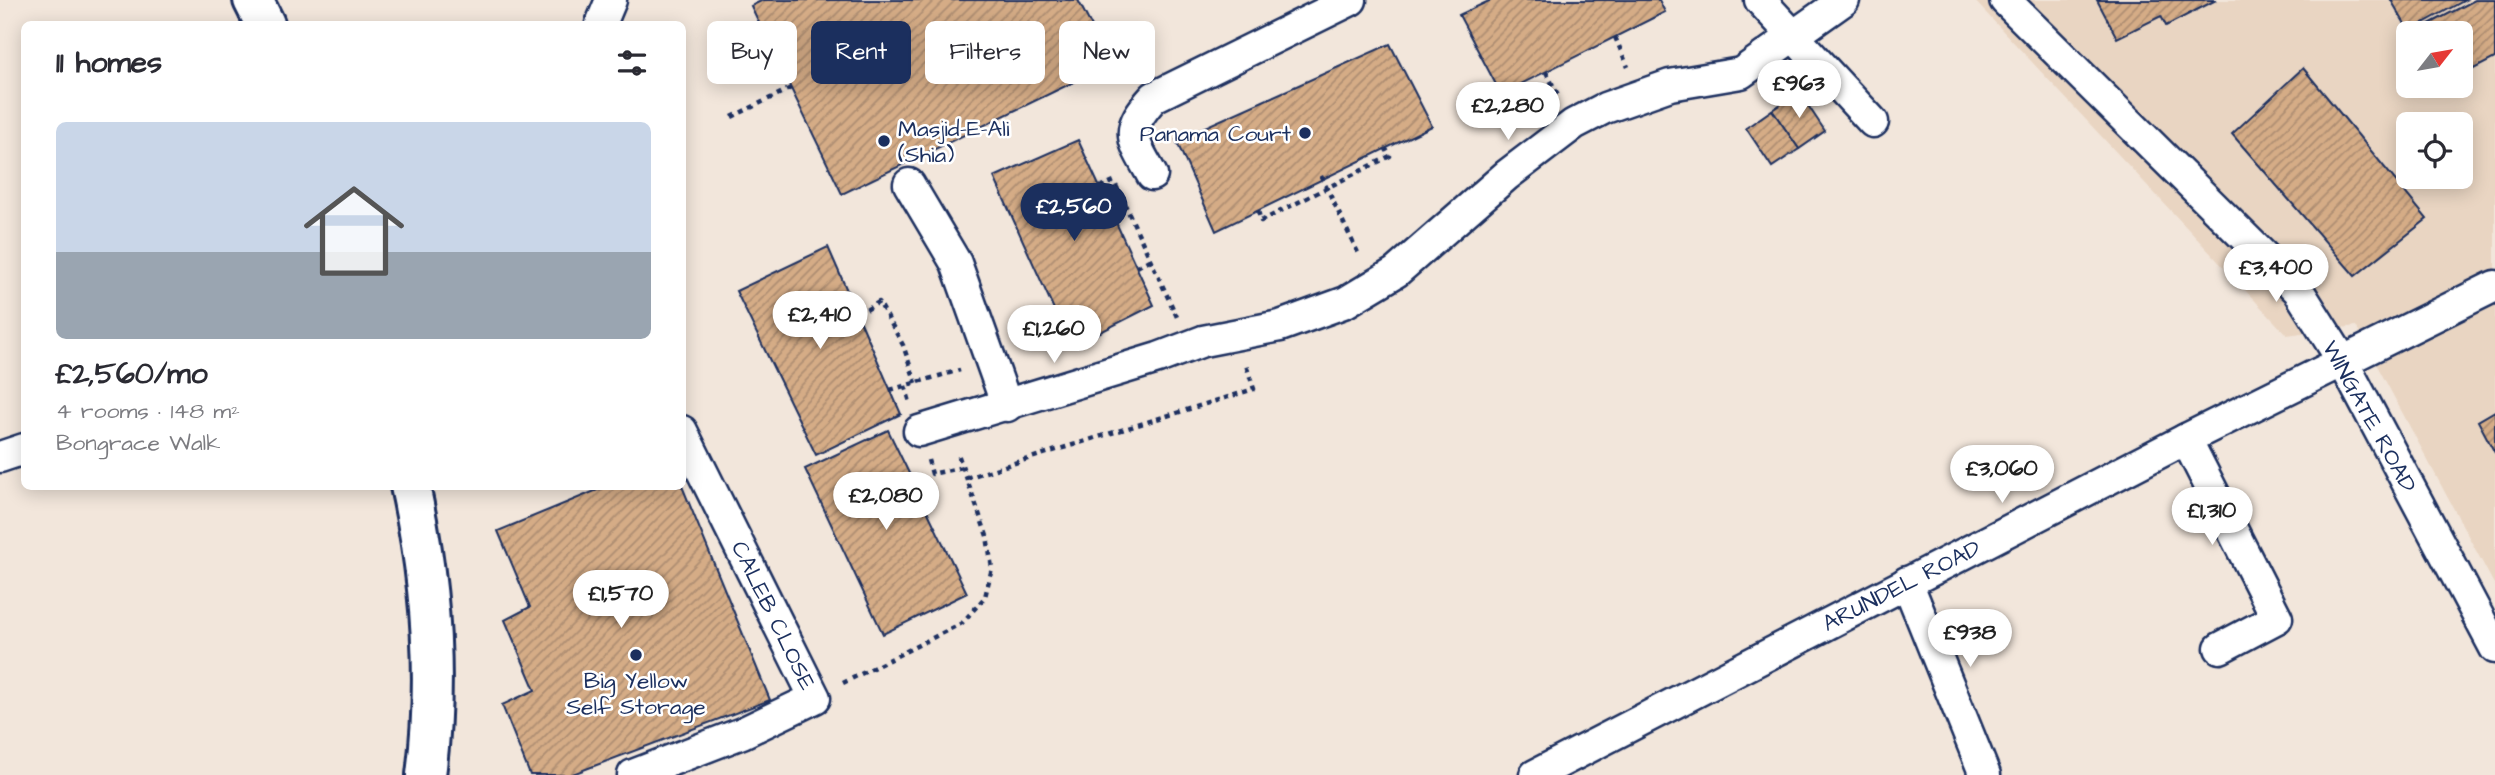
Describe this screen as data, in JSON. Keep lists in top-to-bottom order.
{
  "streets": {
    "street": ["WINGATE ROAD", "ARUNDEL ROAD", "CALEB CLOSE"]
  },
  "crossings": [
    ["WINGATE ROAD", "ARUNDEL ROAD"]
  ],
  "places": ["Panama Court", "Masjid-E-Ali (Shia)", "Big Yellow Self Storage"],
  "north": "top right",
  "page": {
    "chip": [
      "Buy",
      "Rent",
      "Filters",
      "New"
    ],
    "heading": "11 homes",
    "price": [
      "£963",
      "£2,280",
      "£2,560",
      "£3,400",
      "£2,410",
      "£1,260",
      "£3,060",
      "£2,080",
      "£1,310",
      "£1,570",
      "£938"
    ],
    "list": [
      {
        "name": "£2,560/mo",
        "note": "4 rooms · 148 m² · Bongrace Walk"
      }
    ]
  }
}
